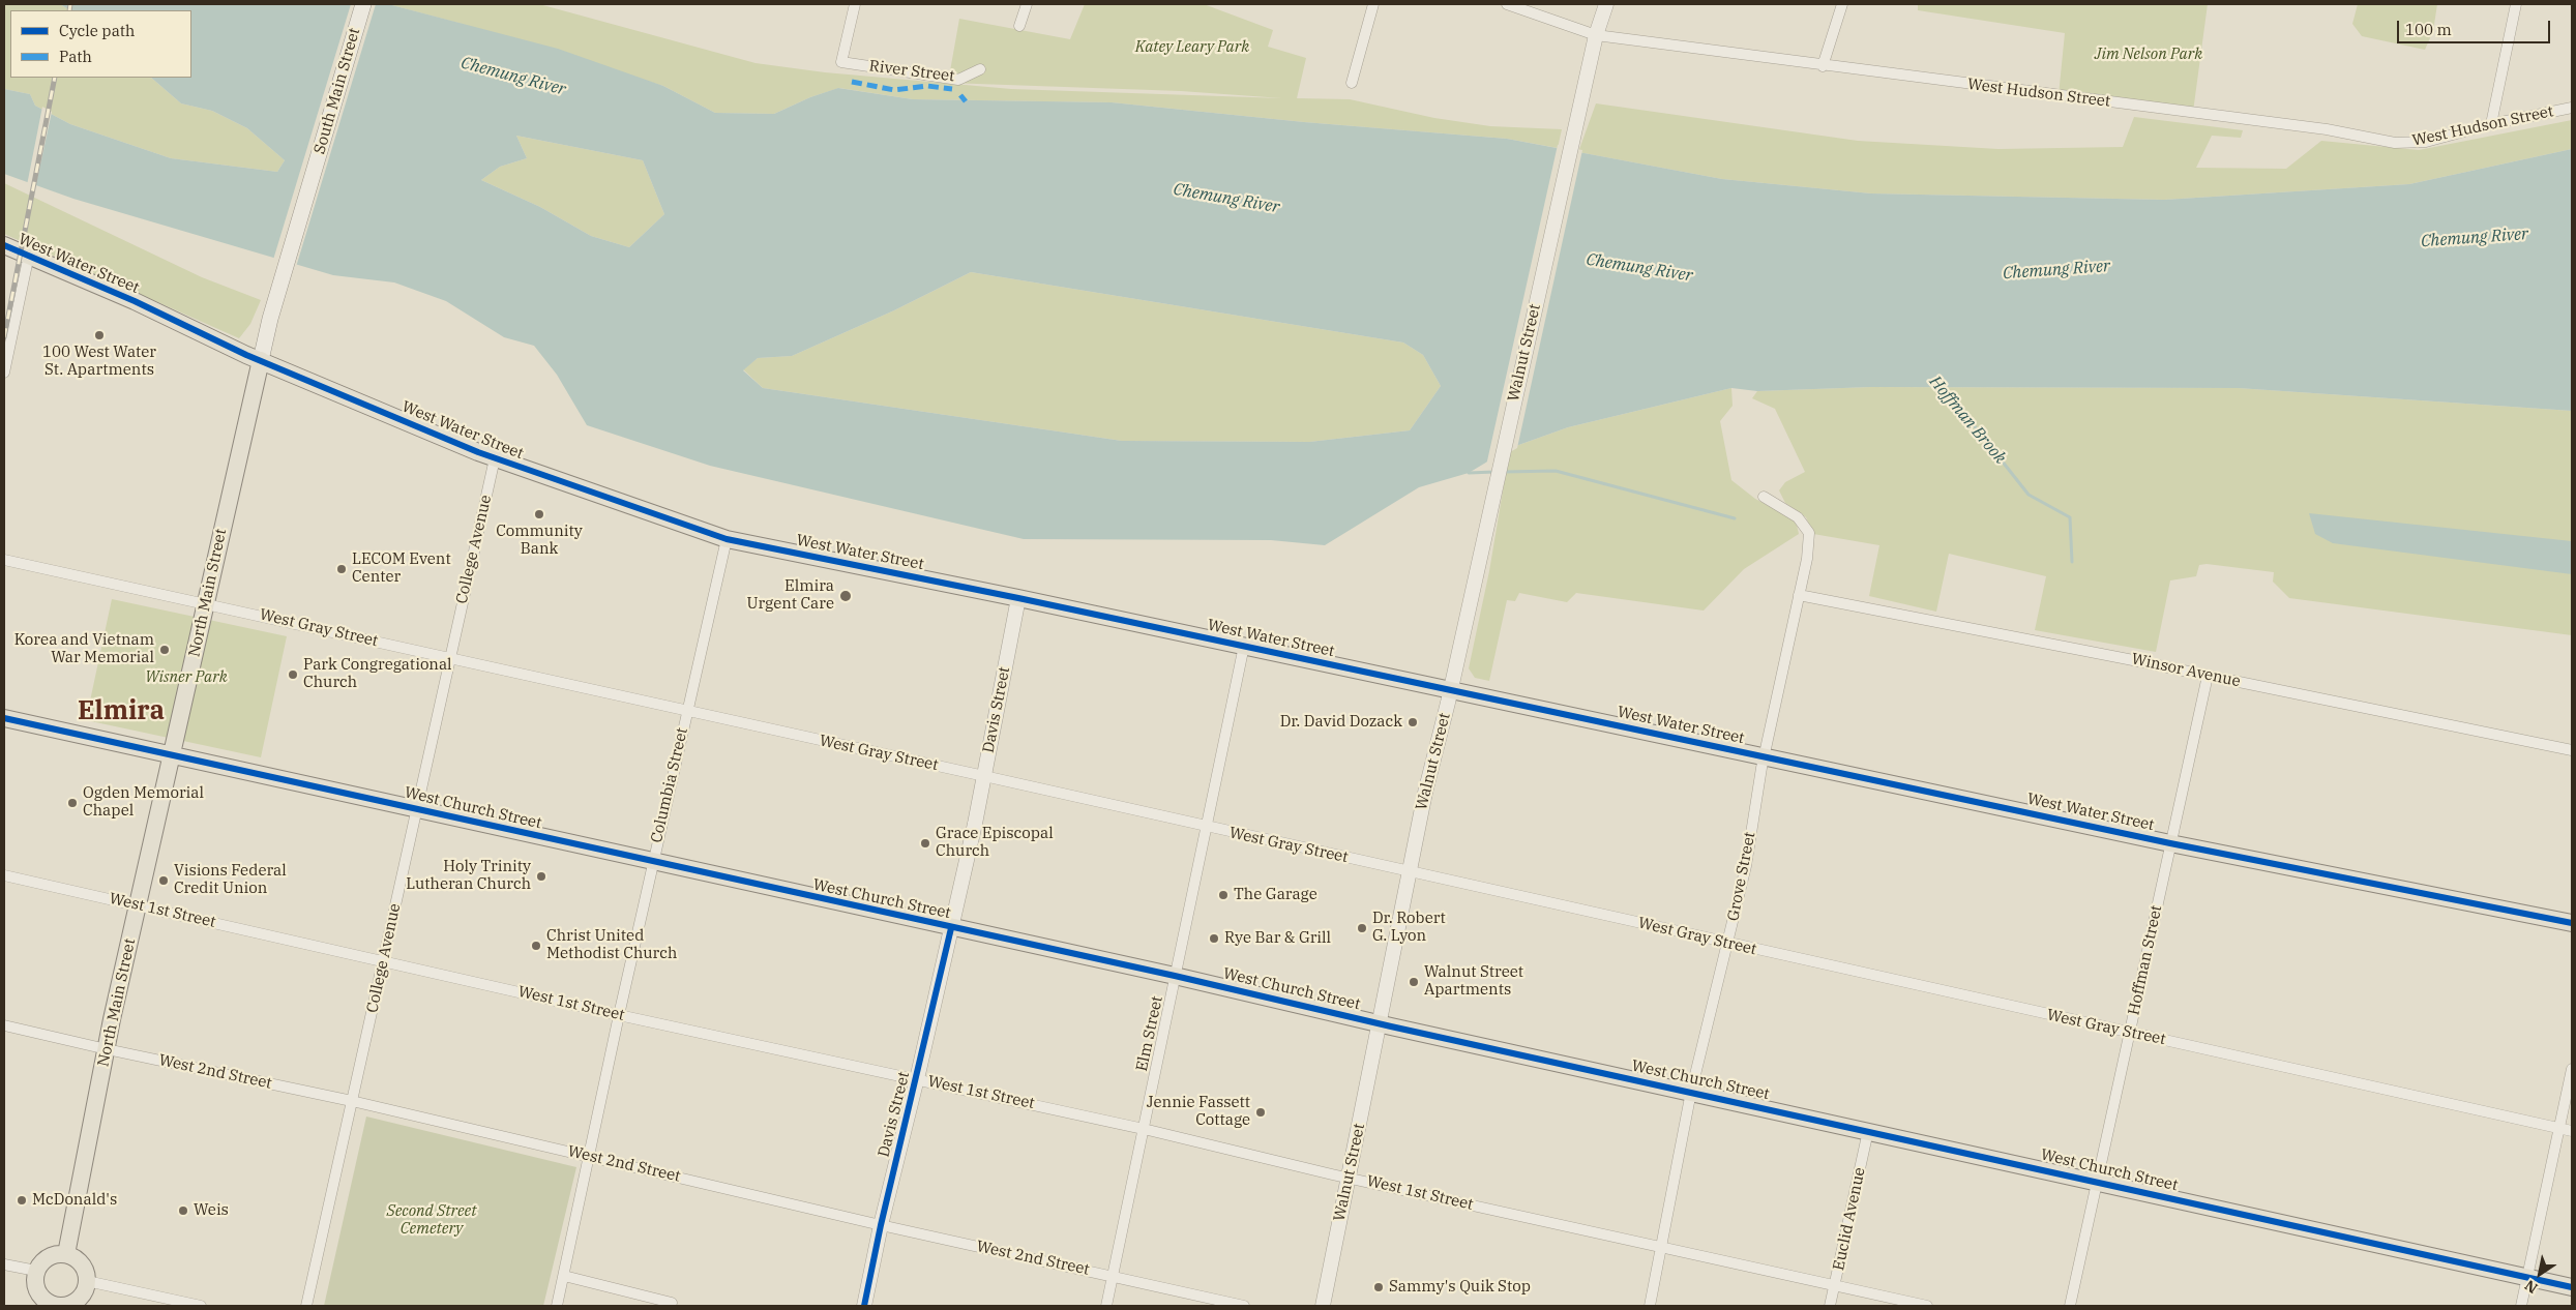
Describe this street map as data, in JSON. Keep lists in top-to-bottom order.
{
  "streets": {
    "main road": [
      "South Main Street",
      "West Water Street",
      "North Main Street",
      "West Church Street"
    ],
    "street": [
      "River Street",
      "West Hudson Street",
      "Walnut Street",
      "College Avenue",
      "West Gray Street",
      "Winsor Avenue",
      "Davis Street",
      "Columbia Street",
      "Grove Street",
      "West 1st Street",
      "Hoffman Street",
      "Elm Street",
      "West 2nd Street",
      "Euclid Avenue"
    ]
  },
  "crossings": [
    ["South Main Street", "North Main Street"],
    ["West Hudson Street", "Walnut Street"],
    ["West Water Street", "Walnut Street"],
    ["West Water Street", "College Avenue"],
    ["West Water Street", "North Main Street"],
    ["West Water Street", "Davis Street"],
    ["West Water Street", "Columbia Street"],
    ["West Water Street", "Grove Street"],
    ["West Water Street", "Hoffman Street"],
    ["West Water Street", "Elm Street"],
    ["Walnut Street", "West Gray Street"],
    ["Walnut Street", "West Church Street"],
    ["Walnut Street", "West 1st Street"],
    ["College Avenue", "West Gray Street"],
    ["College Avenue", "West Church Street"],
    ["College Avenue", "West 1st Street"],
    ["College Avenue", "West 2nd Street"],
    ["North Main Street", "West Gray Street"],
    ["North Main Street", "West Church Street"],
    ["North Main Street", "West 1st Street"],
    ["North Main Street", "West 2nd Street"],
    ["West Gray Street", "Davis Street"],
    ["West Gray Street", "Columbia Street"],
    ["West Gray Street", "Grove Street"],
    ["West Gray Street", "Hoffman Street"],
    ["West Gray Street", "Elm Street"],
    ["Winsor Avenue", "Grove Street"],
    ["Winsor Avenue", "Hoffman Street"],
    ["Davis Street", "West Church Street"],
    ["Davis Street", "West 1st Street"],
    ["Davis Street", "West 2nd Street"],
    ["Columbia Street", "West Church Street"],
    ["Columbia Street", "West 1st Street"],
    ["Columbia Street", "West 2nd Street"],
    ["West Church Street", "Grove Street"],
    ["West Church Street", "Hoffman Street"],
    ["West Church Street", "Elm Street"],
    ["West Church Street", "Euclid Avenue"],
    ["Grove Street", "West 1st Street"],
    ["West 1st Street", "Elm Street"],
    ["West 1st Street", "Euclid Avenue"],
    ["Elm Street", "West 2nd Street"]
  ],
  "districts": ["Elmira"],
  "water": ["Chemung River", "Hoffman Brook"],
  "parks": [
    "Katey Leary Park",
    "Jim Nelson Park",
    "Wisner Park",
    "Second Street Cemetery"
  ],
  "places": [
    "100 West Water St. Apartments",
    "Community Bank",
    "LECOM Event Center",
    "Elmira Urgent Care",
    "Korea and Vietnam War Memorial",
    "Park Congregational Church",
    "Dr. David Dozack",
    "Ogden Memorial Chapel",
    "Grace Episcopal Church",
    "Holy Trinity Lutheran Church",
    "Visions Federal Credit Union",
    "The Garage",
    "Dr. Robert G. Lyon",
    "Rye Bar & Grill",
    "Christ United Methodist Church",
    "Walnut Street Apartments",
    "Jennie Fassett Cottage",
    "McDonald's",
    "Weis",
    "Sammy's Quik Stop"
  ],
  "legend": ["Cycle path", "Path"],
  "scale_bar": "100 m",
  "north": "bottom left"
}
